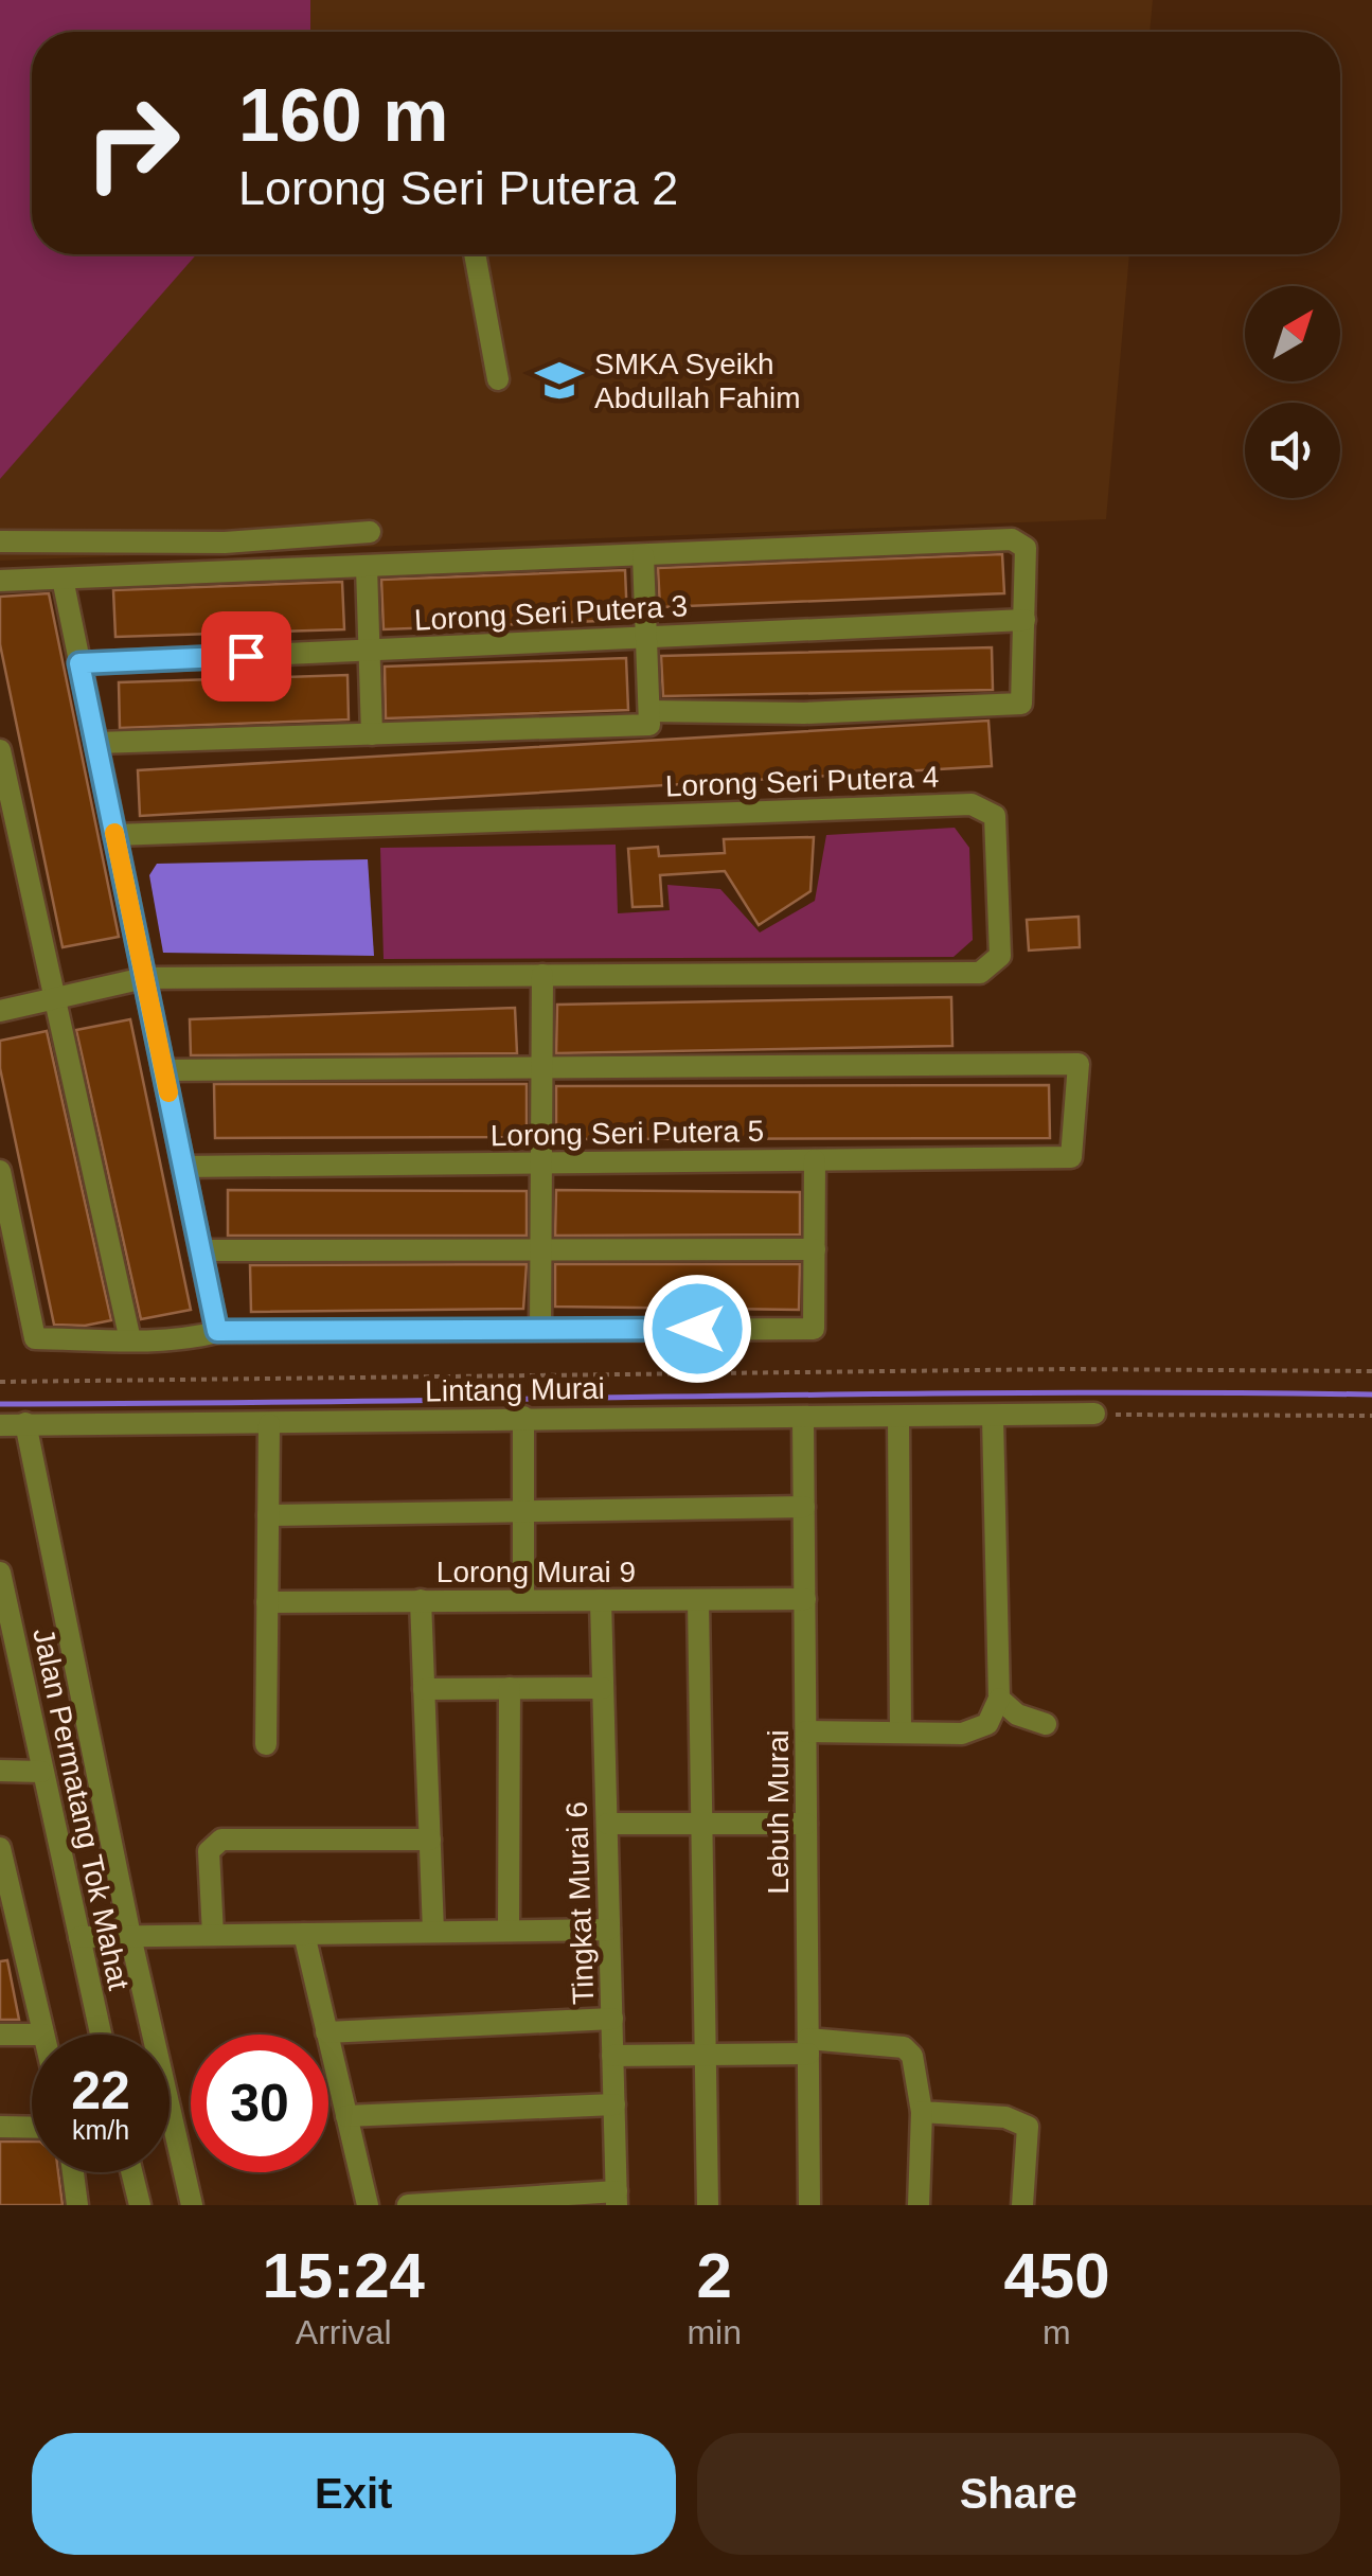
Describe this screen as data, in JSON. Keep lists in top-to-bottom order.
{
  "streets": {
    "street": [
      "Lorong Seri Putera 3",
      "Lorong Seri Putera 4",
      "Lorong Seri Putera 5",
      "Lintang Murai",
      "Lorong Murai 9",
      "Jalan Permatang Tok Mahat",
      "Lebuh Murai",
      "Tingkat Murai 6"
    ]
  },
  "crossings": [
    ["Lintang Murai", "Lebuh Murai"],
    ["Lorong Murai 9", "Lebuh Murai"],
    ["Lorong Murai 9", "Tingkat Murai 6"]
  ],
  "places": {
    "school or university": ["SMKA Syeikh Abdullah Fahim"]
  },
  "north": "top right",
  "page": {
    "turn": ["160 m", "Lorong Seri Putera 2"],
    "speed": "22 km/h",
    "limit": "30",
    "eta": [
      "15:24",
      "Arrival",
      "2",
      "min",
      "450",
      "m"
    ],
    "buttons": ["Exit", "Share"]
  }
}
